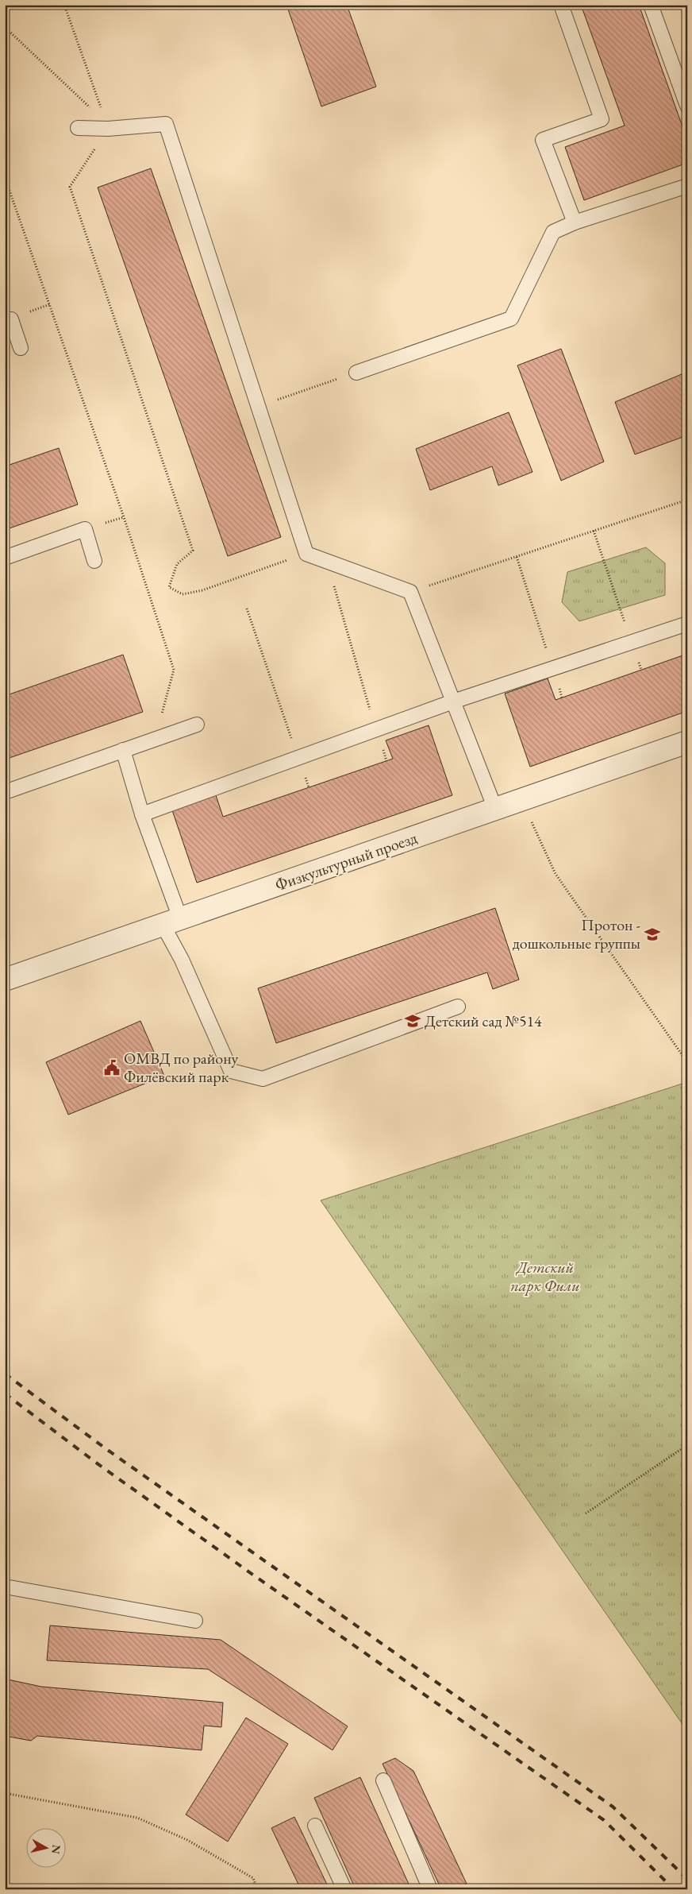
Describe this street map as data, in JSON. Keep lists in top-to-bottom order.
{
  "streets": {
    "street": ["Физкультурный проезд"]
  },
  "parks": ["Детский парк Фили"],
  "places": {
    "school or university": ["Протон - дошкольные группы", "Детский сад №514"],
    "public building": ["ОМВД по району Филёвский парк"]
  },
  "north": "right"
}
